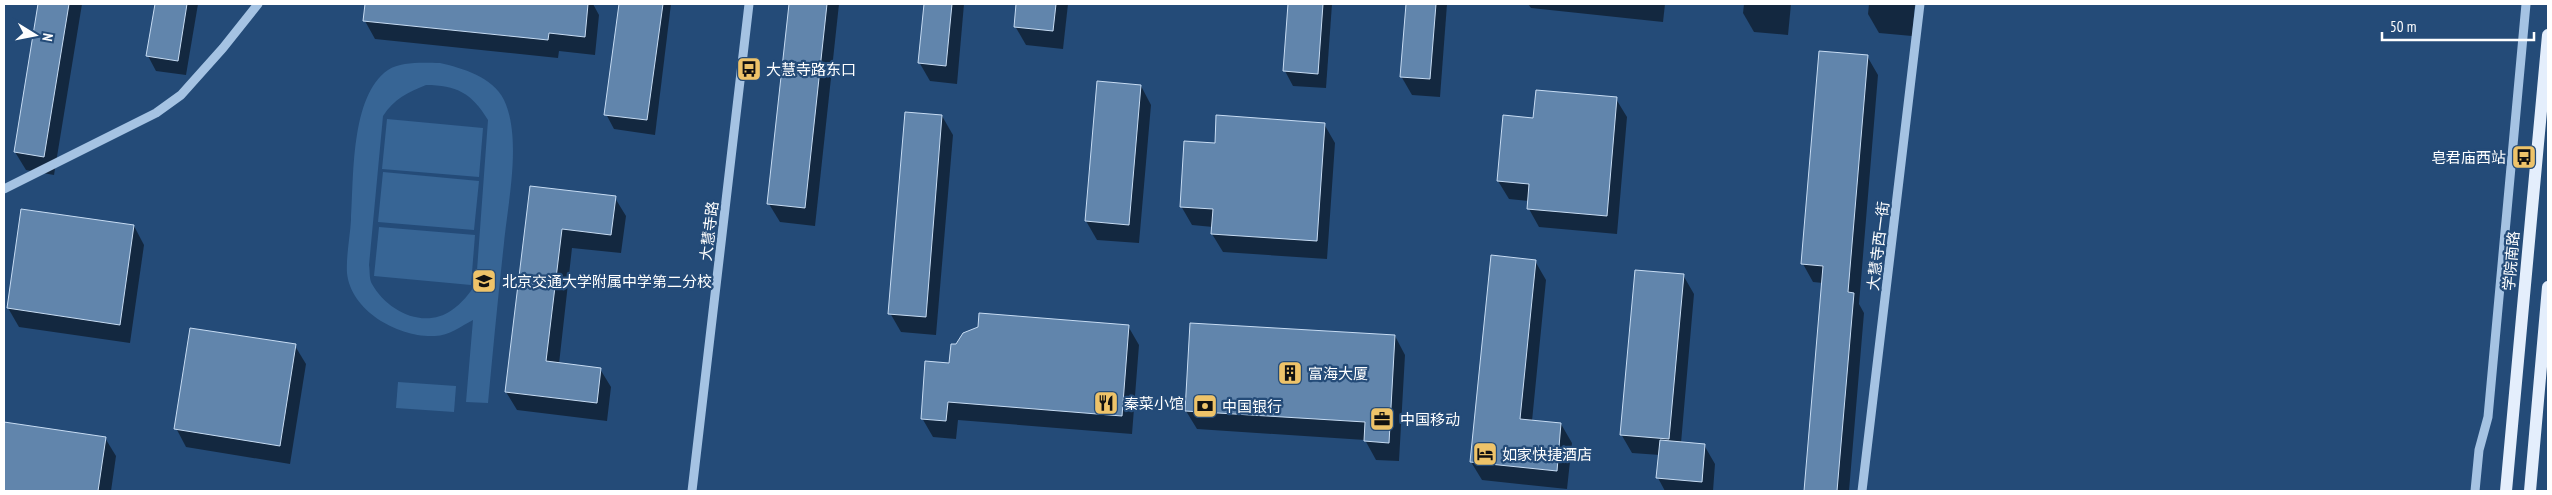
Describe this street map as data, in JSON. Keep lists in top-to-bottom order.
{
  "streets": {
    "main road": ["学院南路"],
    "street": ["大慧寺路", "大慧寺西一街"]
  },
  "places": {
    "bus stop": ["大慧寺路东口", "皂君庙西站"],
    "school or university": ["北京交通大学附属中学第二分校"],
    "building": ["富海大厦"],
    "restaurant": ["秦菜小馆"],
    "bank": ["中国银行"],
    "office": ["中国移动"],
    "hotel": ["如家快捷酒店"]
  },
  "scale_bar": "50 m",
  "north": "right"
}
